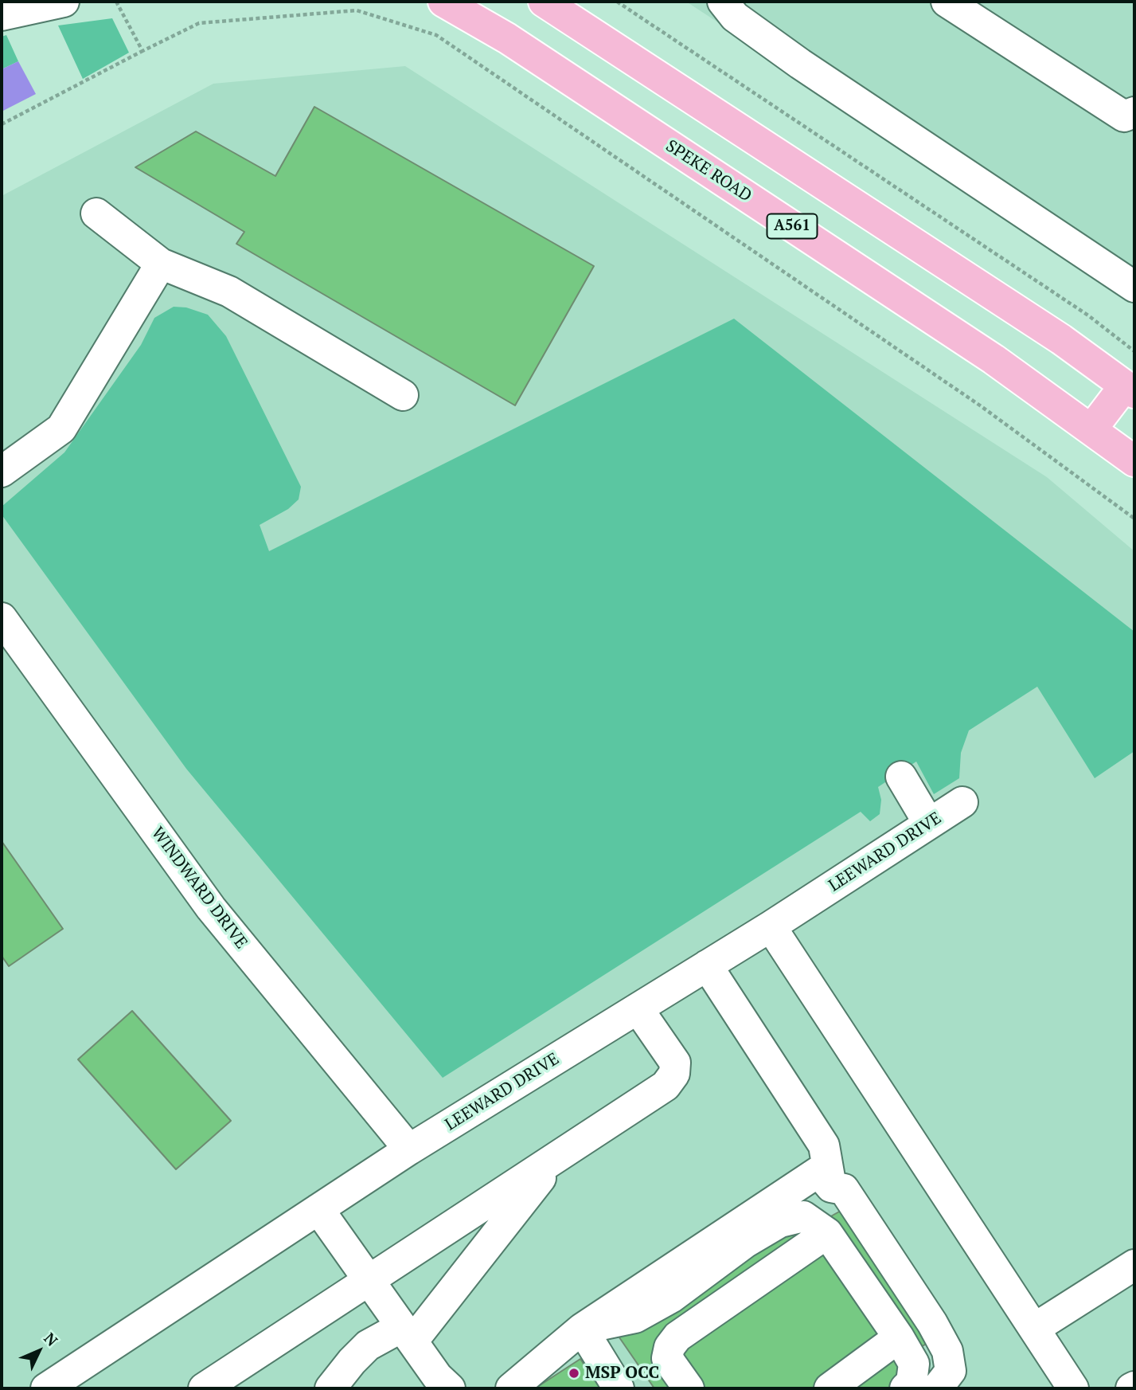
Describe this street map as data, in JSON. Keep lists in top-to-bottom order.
{
  "streets": {
    "highway": ["SPEKE ROAD", "A561"],
    "street": ["LEEWARD DRIVE", "WINDWARD DRIVE"]
  },
  "crossings": [
    ["LEEWARD DRIVE", "WINDWARD DRIVE"]
  ],
  "places": ["MSP OCC"],
  "north": "top right"
}
